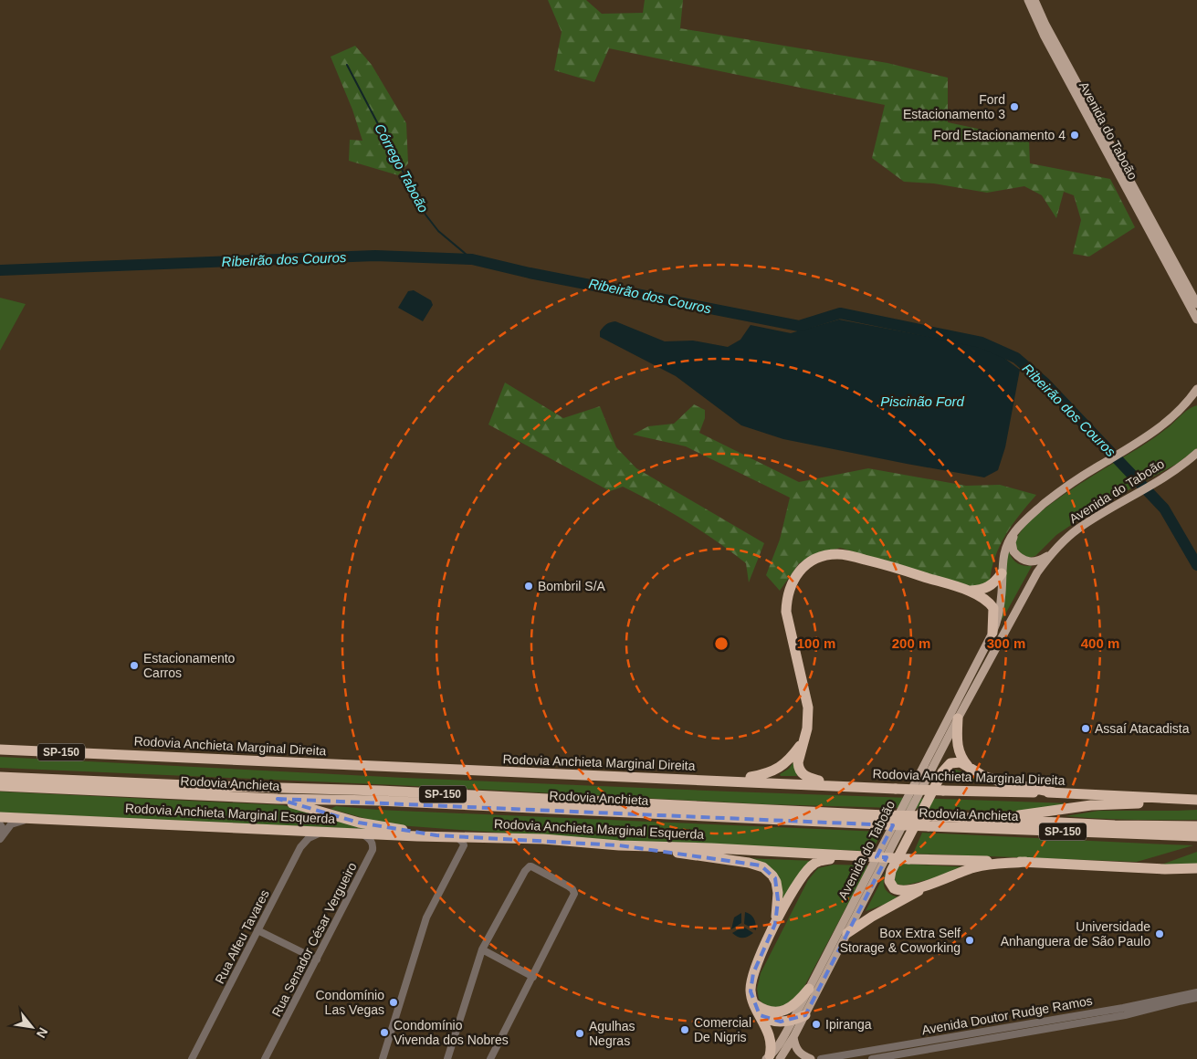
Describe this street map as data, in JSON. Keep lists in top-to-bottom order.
{
  "streets": {
    "highway": [
      "Rodovia Anchieta Marginal Direita",
      "SP-150",
      "Rodovia Anchieta",
      "Rodovia Anchieta Marginal Esquerda"
    ],
    "main road": ["Avenida do Taboão"],
    "street": ["Rua Alfeu Tavares", "Rua Senador César Vergueiro", "Avenida Doutor Rudge Ramos"]
  },
  "crossings": [
    ["Rodovia Anchieta Marginal Esquerda", "Rua Alfeu Tavares"],
    ["Rodovia Anchieta Marginal Esquerda", "Rua Senador César Vergueiro"]
  ],
  "water": ["Córrego Taboão", "Ribeirão dos Couros", "Piscinão Ford"],
  "places": [
    "Ford Estacionamento 3",
    "Ford Estacionamento 4",
    "Bombril S/A",
    "Estacionamento Carros",
    "Assaí Atacadista",
    "Universidade Anhanguera de São Paulo",
    "Box Extra Self Storage & Coworking",
    "Condomínio Las Vegas",
    "Ipiranga",
    "Comercial De Nigris",
    "Condomínio Vivenda dos Nobres",
    "Agulhas Negras"
  ],
  "north": "bottom right",
  "rings": [
    "100 m",
    "200 m",
    "300 m",
    "400 m"
  ]
}
